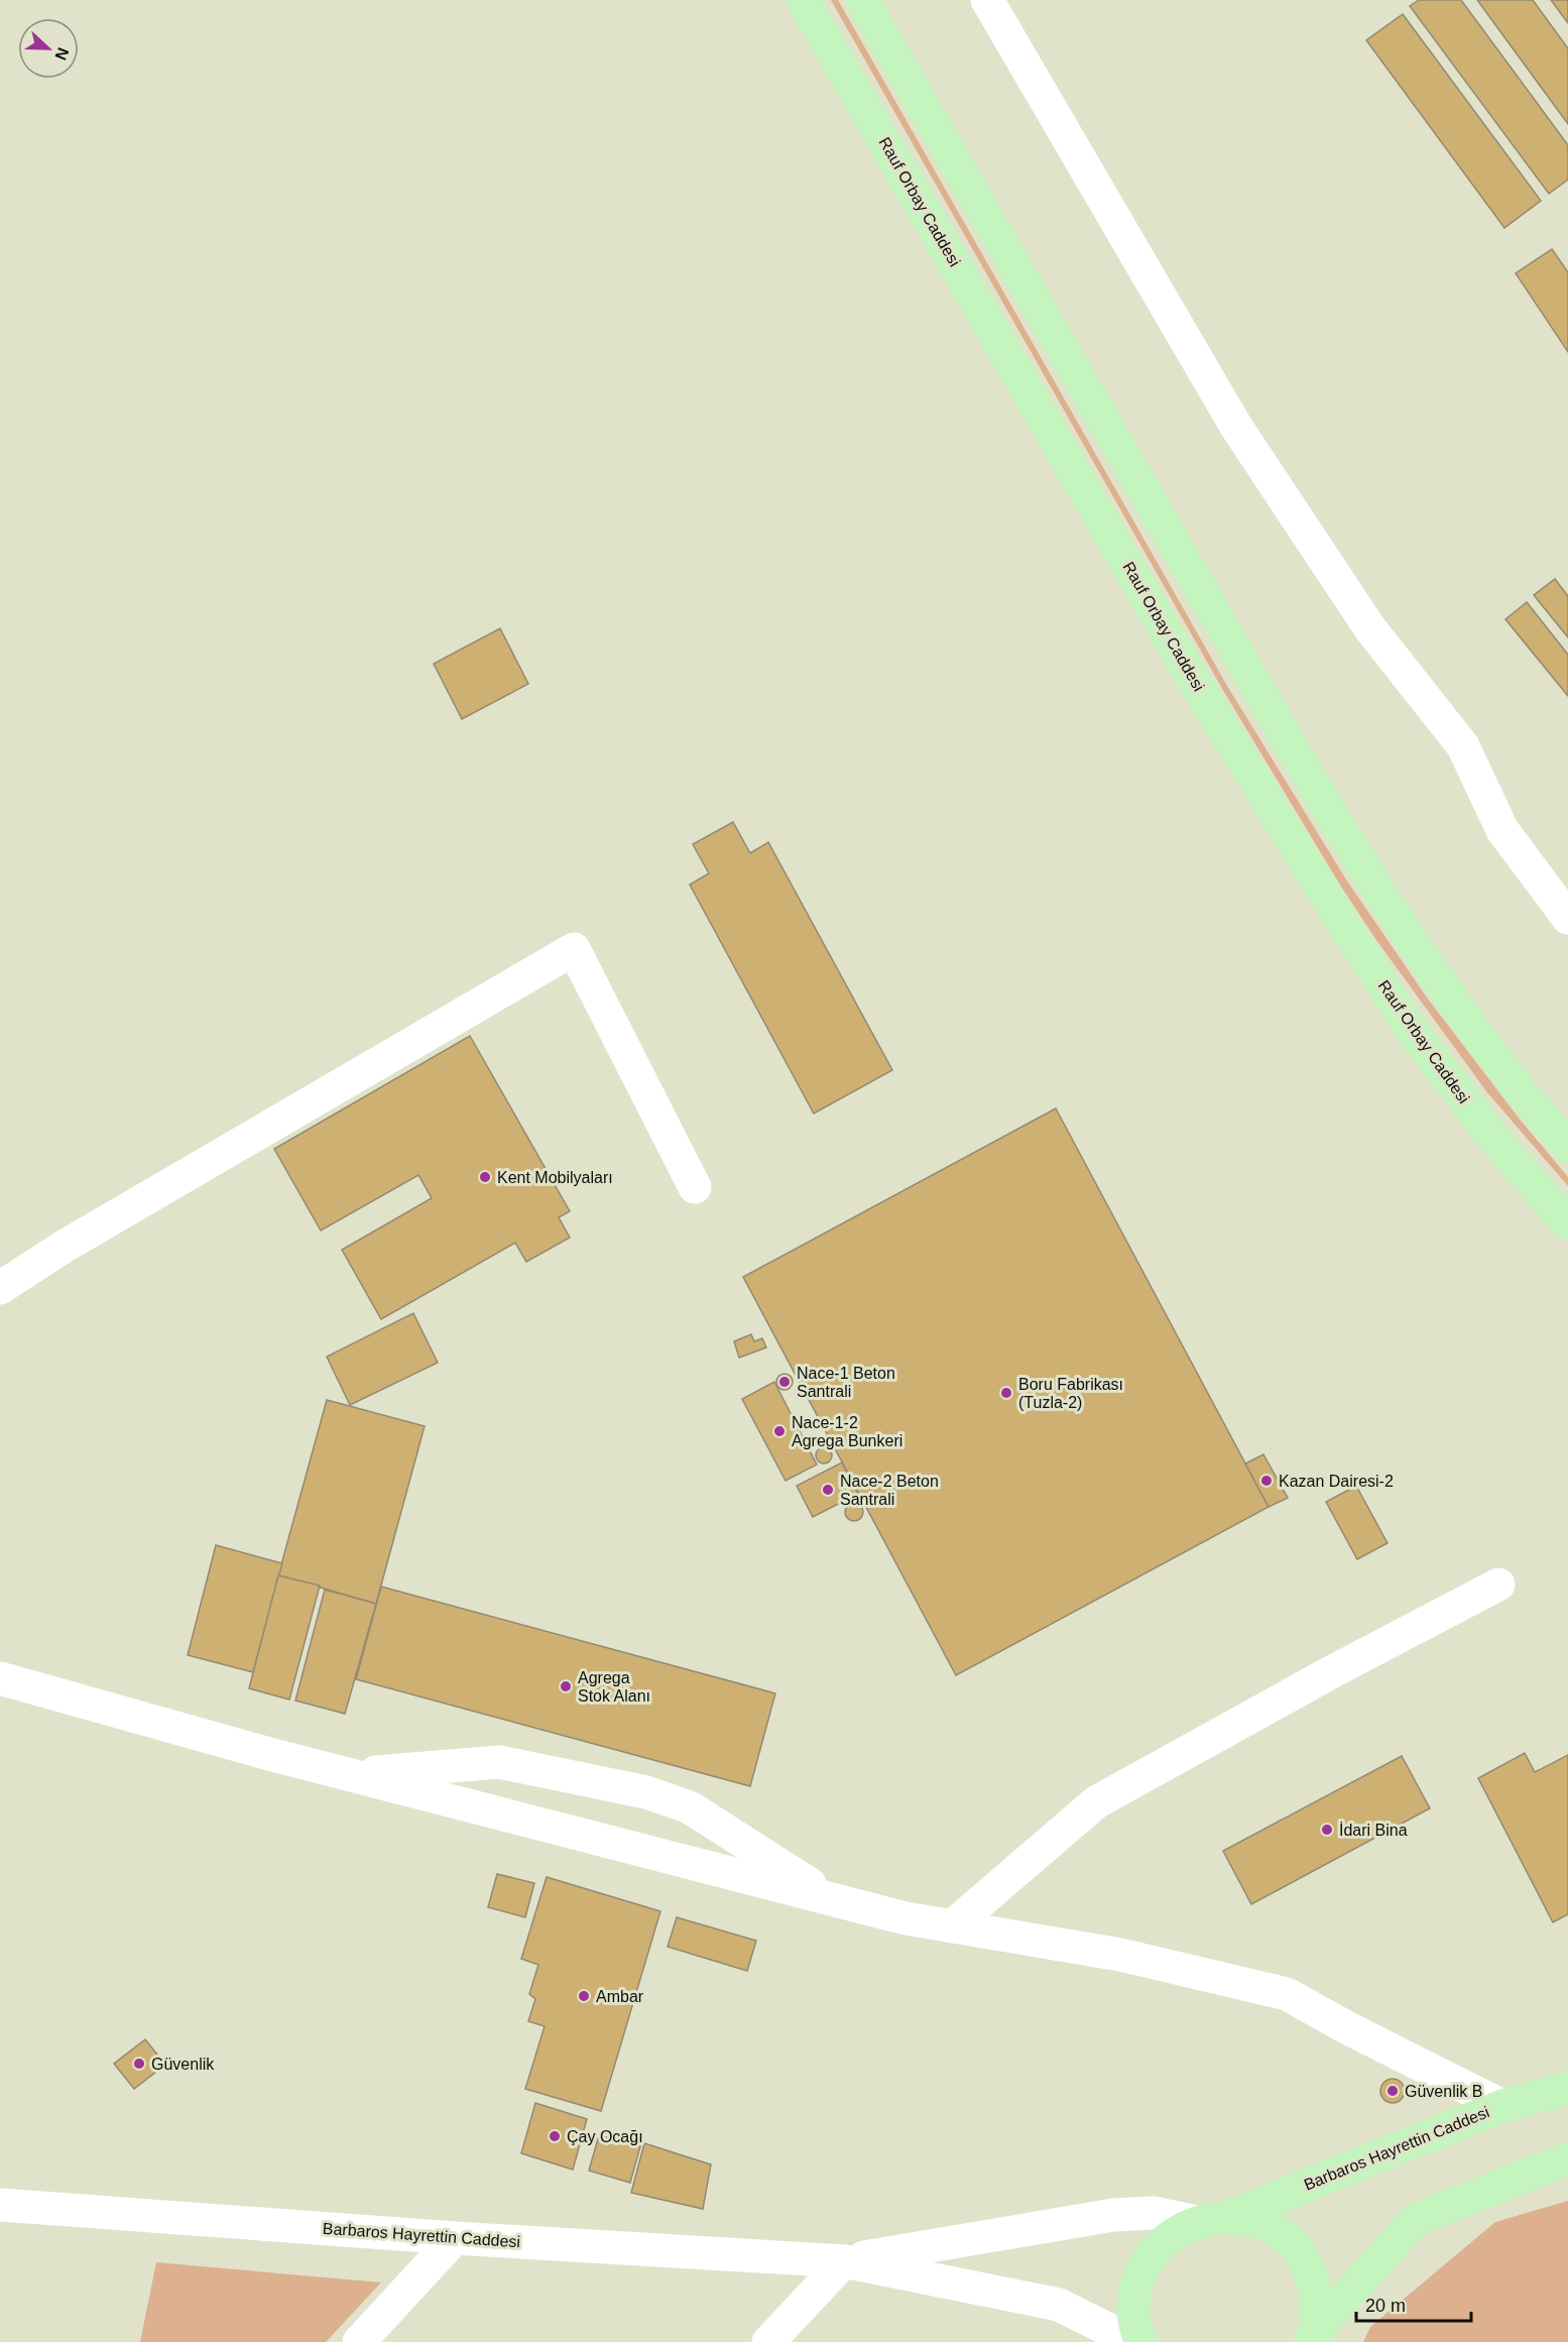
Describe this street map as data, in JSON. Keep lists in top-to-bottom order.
{
  "streets": {
    "main road": ["Rauf Orbay Caddesi", "Barbaros Hayrettin Caddesi"]
  },
  "places": [
    "Kent Mobilyaları",
    "Nace-1 Beton Santrali",
    "Boru Fabrikası (Tuzla-2)",
    "Nace-1-2 Agrega Bunkeri",
    "Kazan Dairesi-2",
    "Nace-2 Beton Santrali",
    "Agrega Stok Alanı",
    "İdari Bina",
    "Ambar",
    "Güvenlik",
    "Güvenlik B",
    "Çay Ocağı"
  ],
  "scale_bar": "20 m",
  "north": "right"
}
